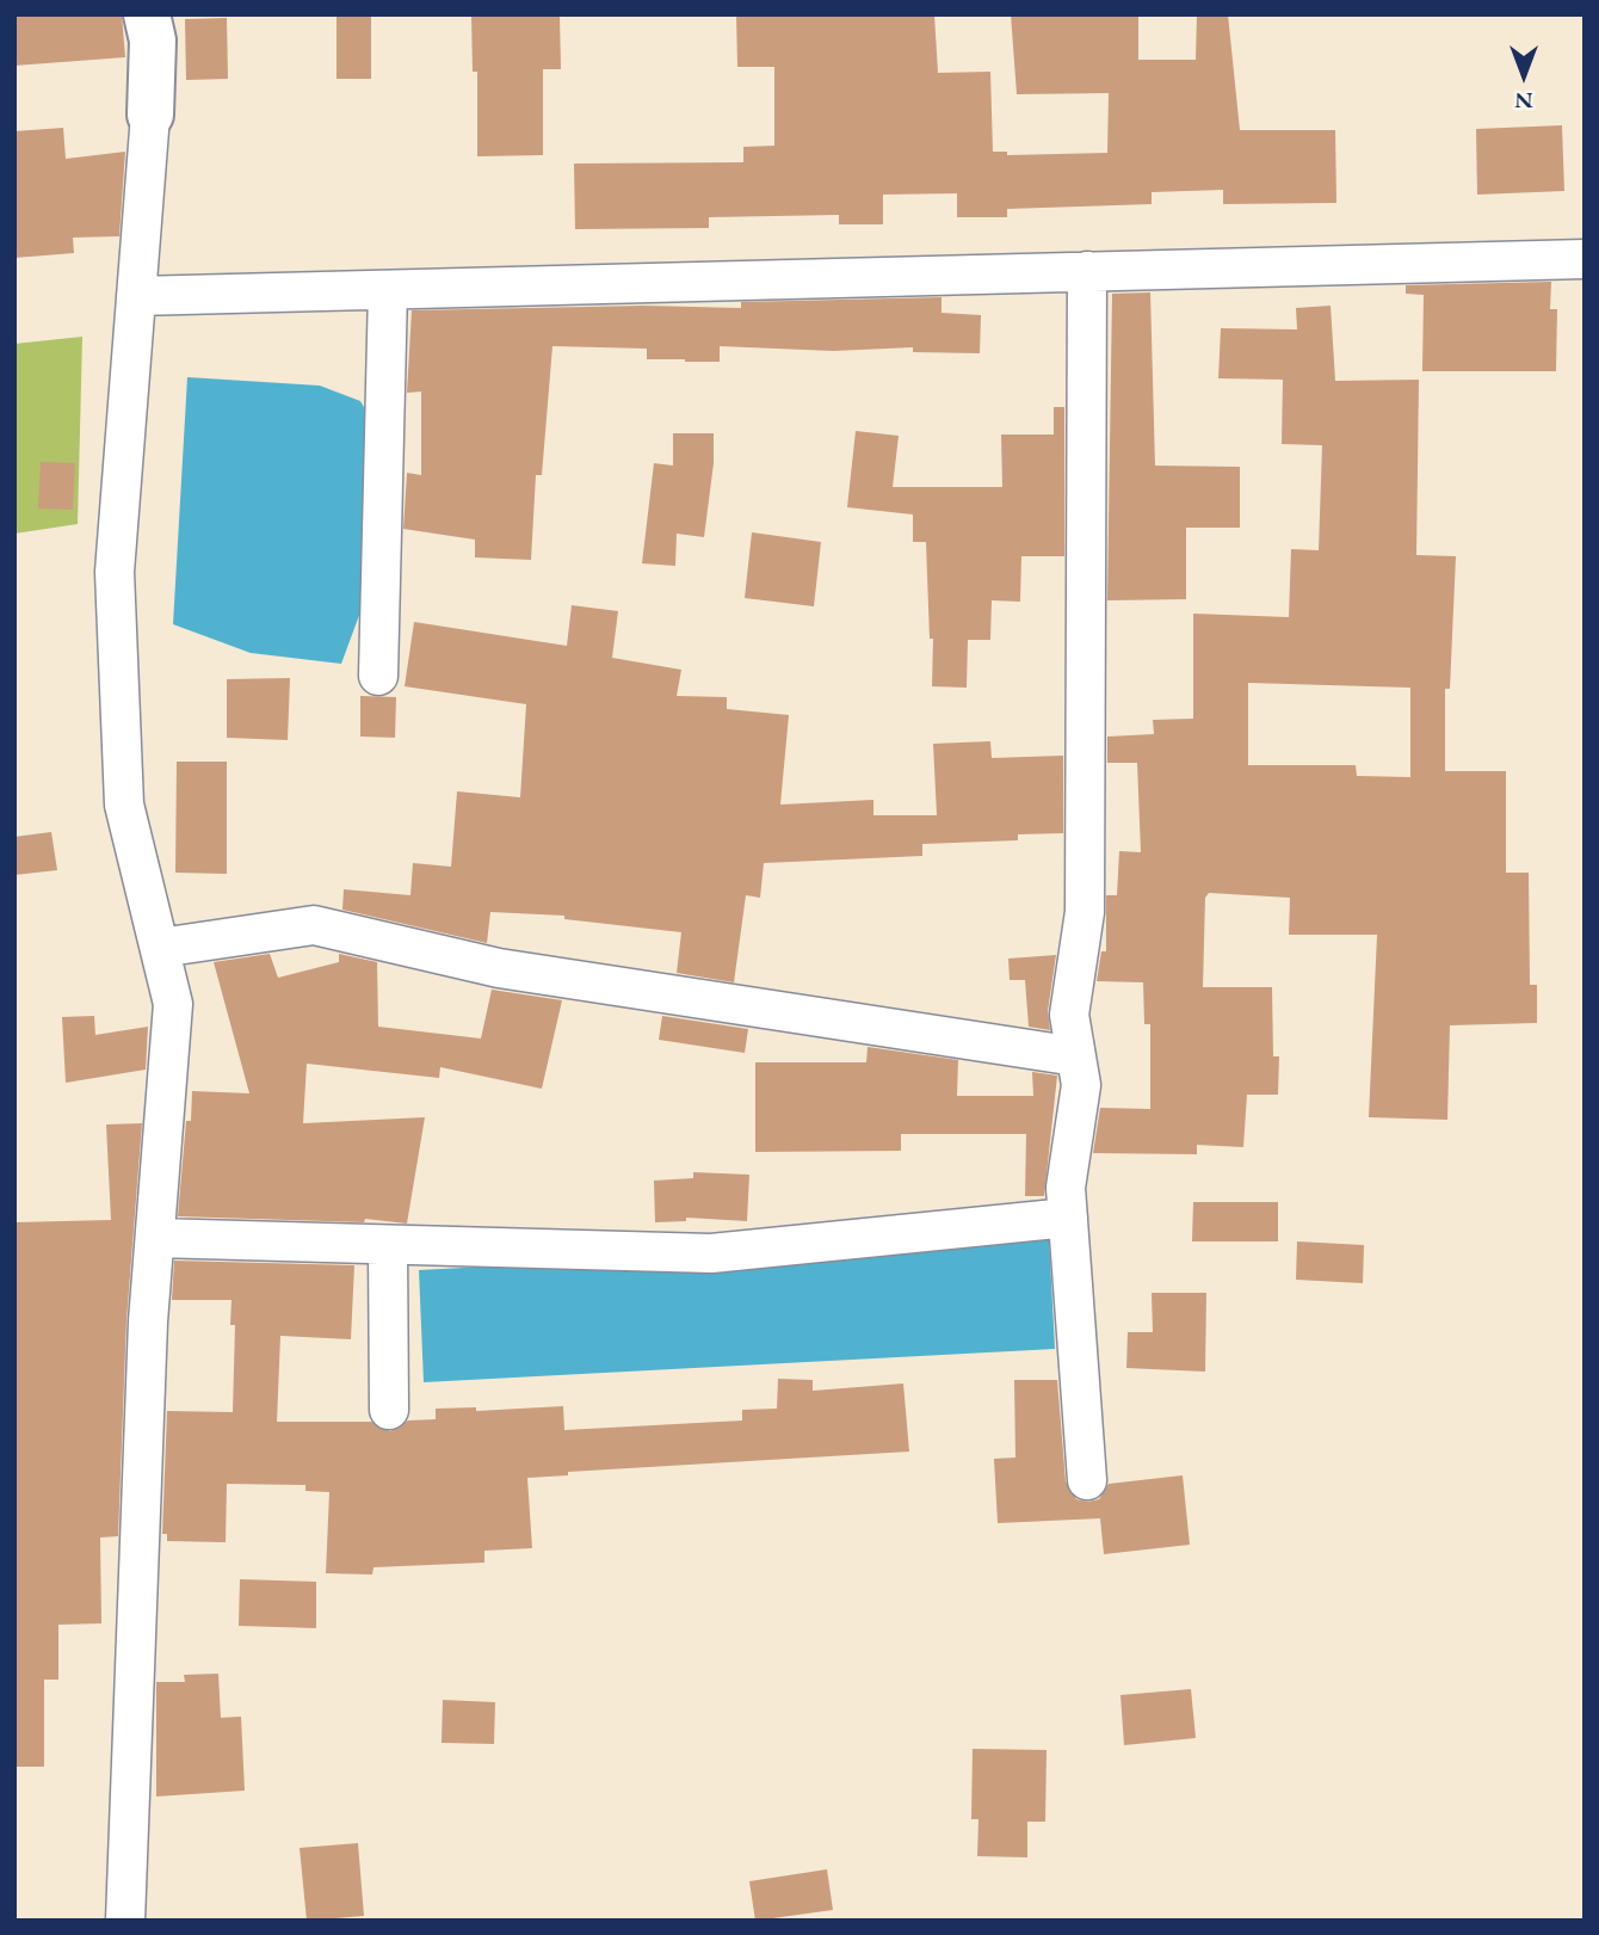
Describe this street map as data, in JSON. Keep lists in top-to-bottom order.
{
  "north": "bottom"
}
